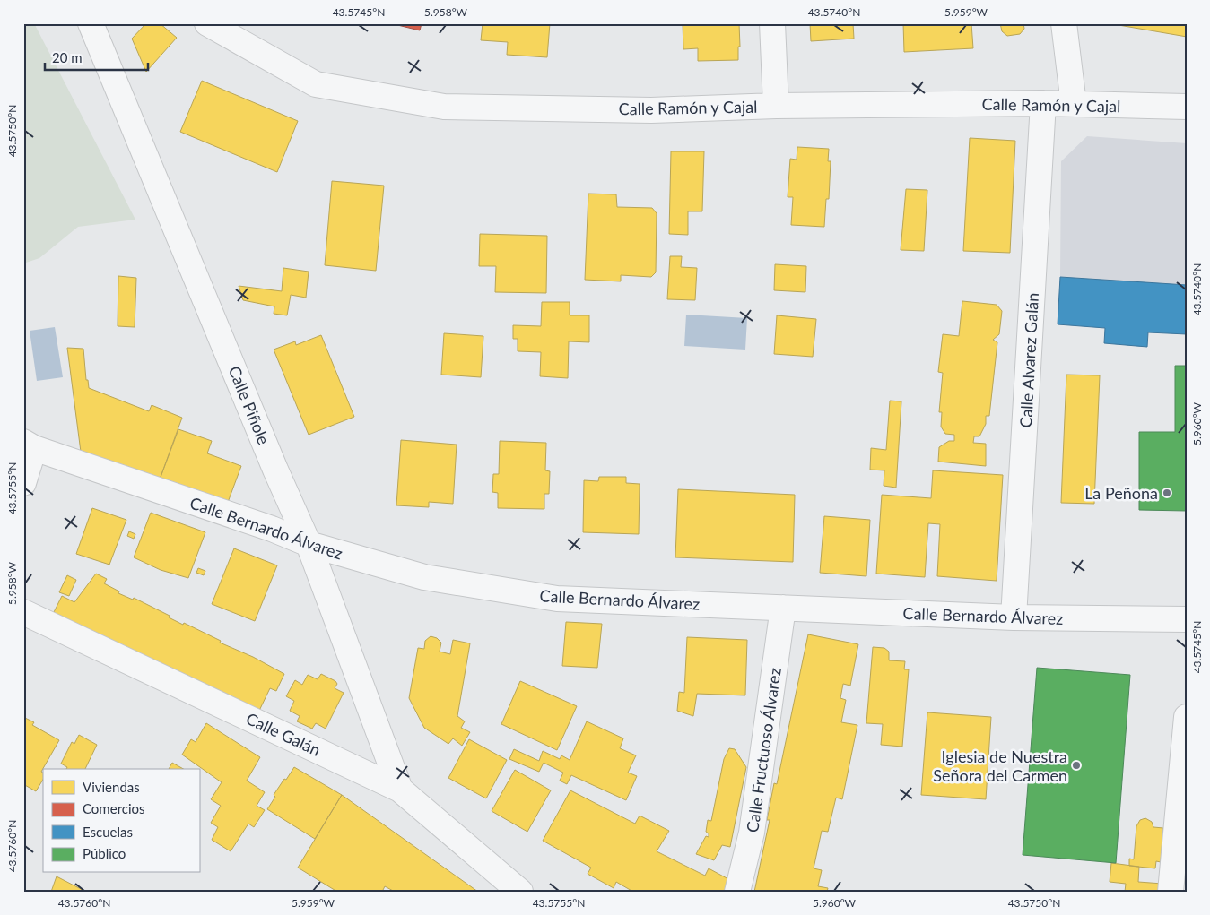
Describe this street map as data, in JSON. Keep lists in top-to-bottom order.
{
  "streets": {
    "street": [
      "Calle Ramón y Cajal",
      "Calle Alvarez Galán",
      "Calle Piñole",
      "Calle Bernardo Álvarez",
      "Calle Galán",
      "Calle Fructuoso Álvarez"
    ]
  },
  "crossings": [
    ["Calle Ramón y Cajal", "Calle Alvarez Galán"],
    ["Calle Alvarez Galán", "Calle Bernardo Álvarez"],
    ["Calle Piñole", "Calle Bernardo Álvarez"],
    ["Calle Piñole", "Calle Galán"],
    ["Calle Bernardo Álvarez", "Calle Fructuoso Álvarez"]
  ],
  "places": ["La Peñona", "Iglesia de Nuestra Señora del Carmen"],
  "legend": [
    "Viviendas",
    "Comercios",
    "Escuelas",
    "Público"
  ],
  "scale_bar": "20 m",
  "coordinates": [
    "43.5745°N",
    "5.958°W",
    "43.5740°N",
    "5.959°W",
    "43.5750°N",
    "5.960°W",
    "43.5755°N",
    "43.5760°N"
  ]
}
